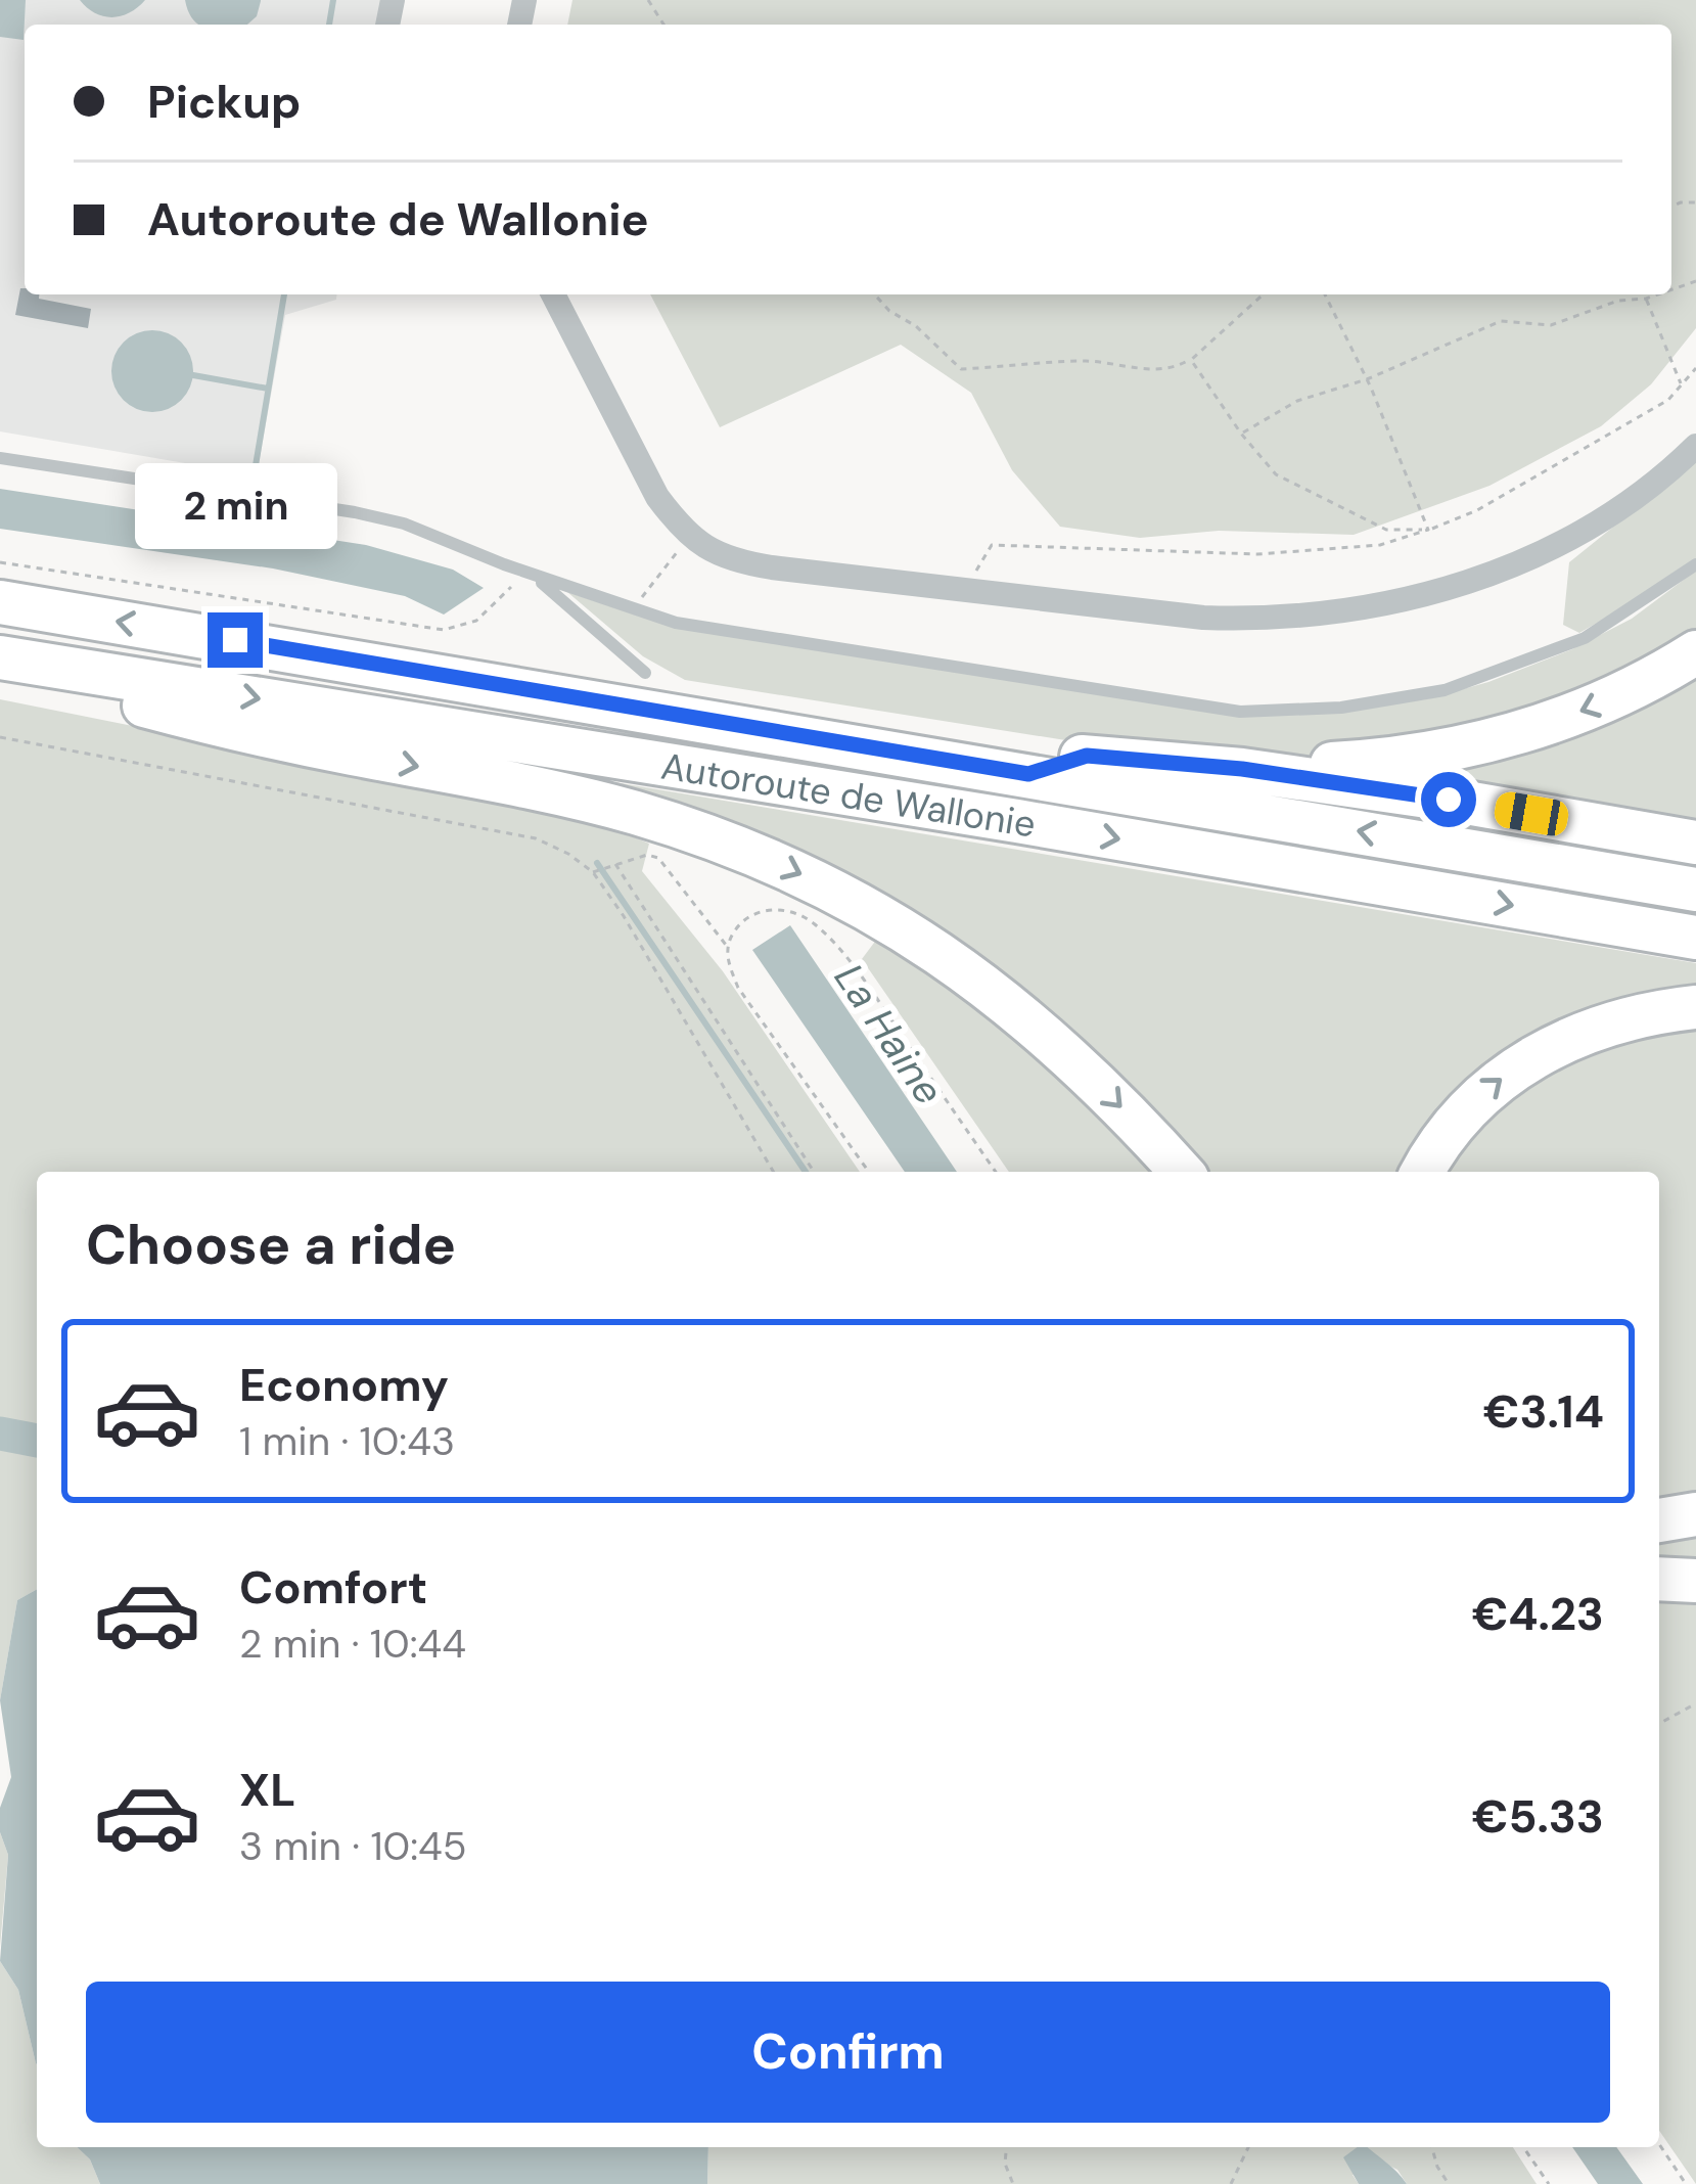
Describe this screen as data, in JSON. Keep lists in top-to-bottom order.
{
  "streets": {
    "highway": ["Autoroute de Wallonie"]
  },
  "water": ["La Haine"],
  "page": {
    "banner": ["Pickup", "Autoroute de Wallonie"],
    "bubble": "2 min",
    "heading": "Choose a ride",
    "list": [
      {
        "name": "Economy",
        "note": "1 min · 10:43",
        "value": "€3.14"
      },
      {
        "name": "Comfort",
        "note": "2 min · 10:44",
        "value": "€4.23"
      },
      {
        "name": "XL",
        "note": "3 min · 10:45",
        "value": "€5.33"
      }
    ],
    "buttons": "Confirm"
  }
}
